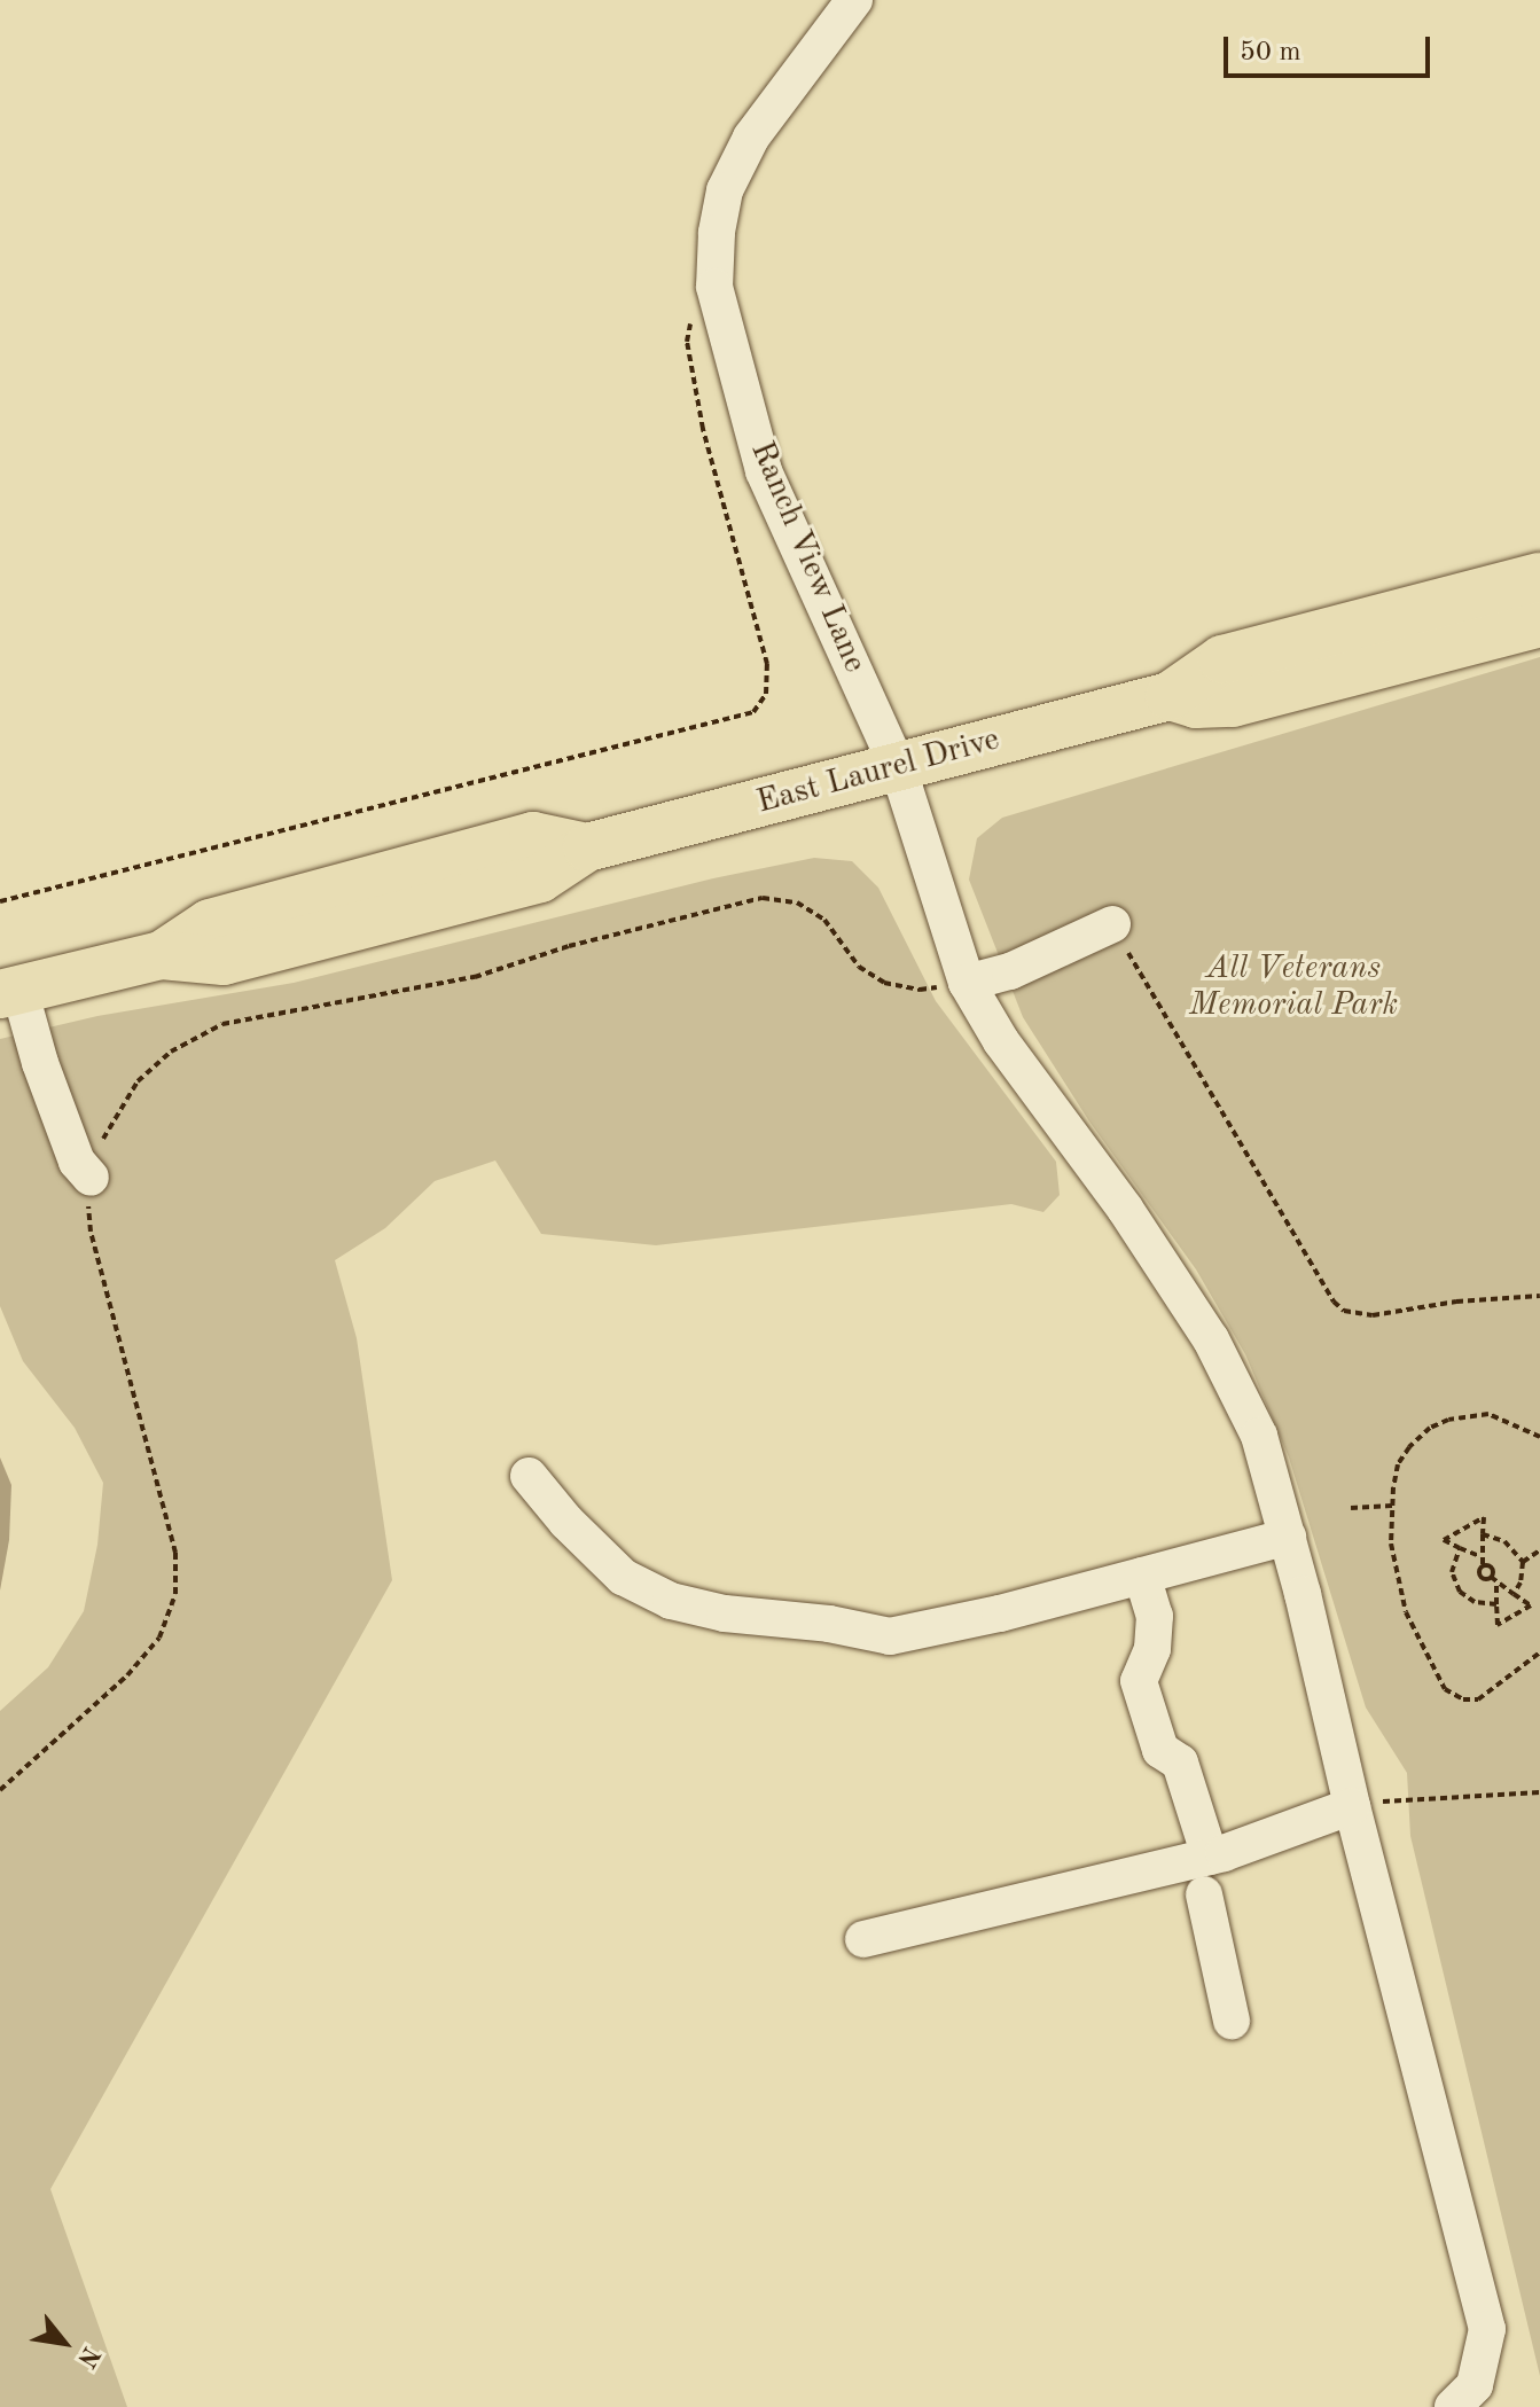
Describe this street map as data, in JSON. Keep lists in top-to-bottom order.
{
  "streets": {
    "main road": ["East Laurel Drive"],
    "street": ["Ranch View Lane"]
  },
  "crossings": [
    ["Ranch View Lane", "East Laurel Drive"]
  ],
  "parks": ["All Veterans Memorial Park"],
  "scale_bar": "50 m",
  "north": "bottom right"
}
